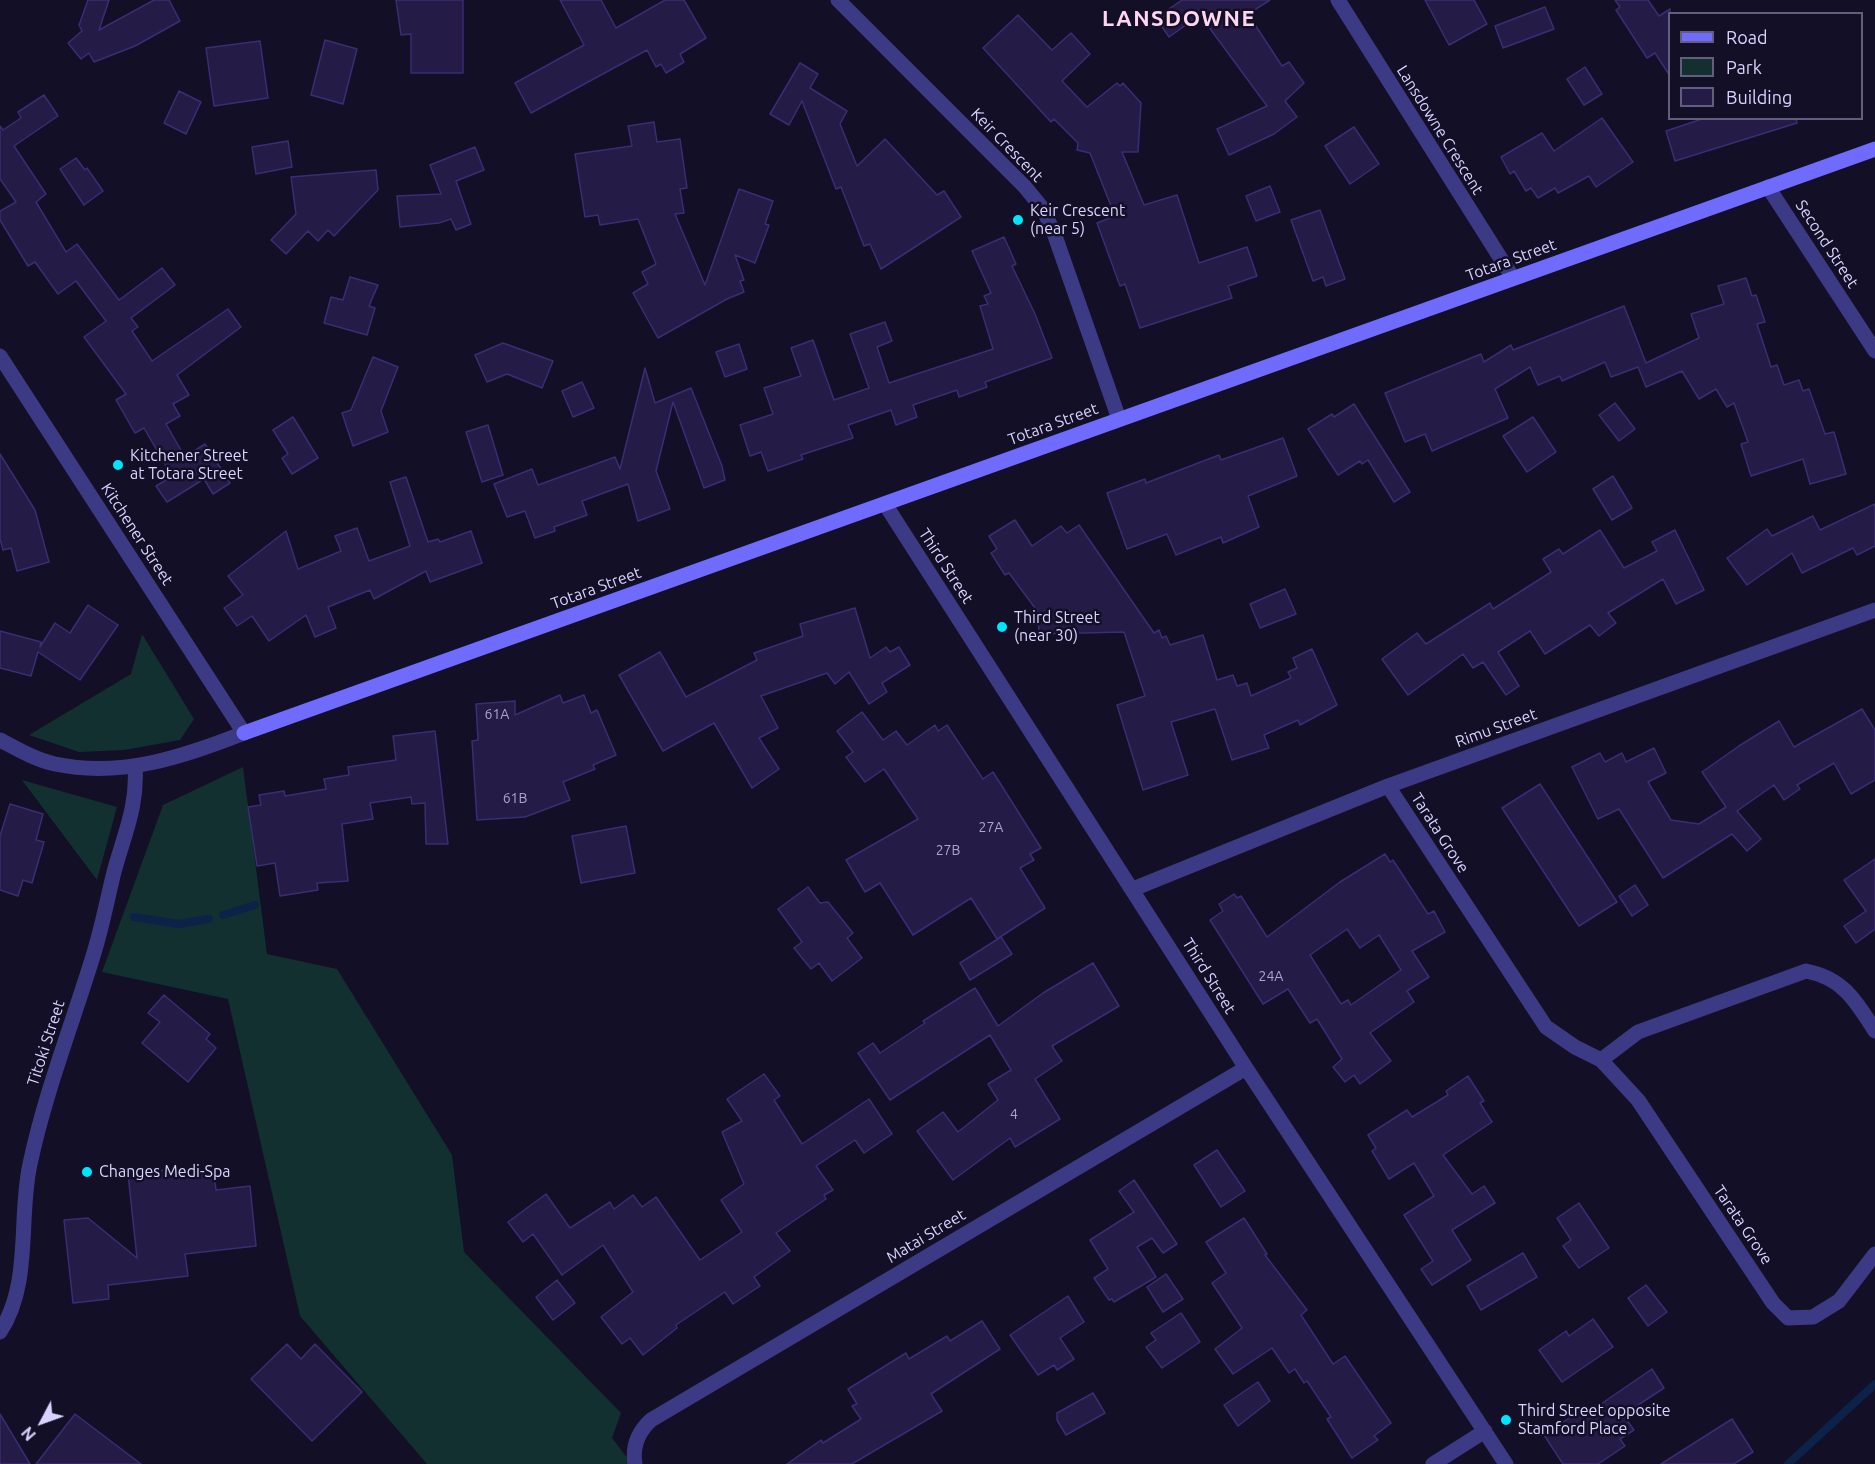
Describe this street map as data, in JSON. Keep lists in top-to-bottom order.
{
  "streets": {
    "street": [
      "Lansdowne Crescent",
      "Keir Crescent",
      "Second Street",
      "Totara Street",
      "Kitchener Street",
      "Third Street",
      "Rimu Street",
      "Tarata Grove",
      "Titoki Street",
      "Matai Street"
    ]
  },
  "crossings": [
    ["Lansdowne Crescent", "Totara Street"],
    ["Keir Crescent", "Totara Street"],
    ["Second Street", "Totara Street"],
    ["Totara Street", "Kitchener Street"],
    ["Totara Street", "Third Street"],
    ["Third Street", "Rimu Street"],
    ["Third Street", "Matai Street"],
    ["Rimu Street", "Tarata Grove"]
  ],
  "districts": ["LANSDOWNE"],
  "places": [
    "Keir Crescent (near 5)",
    "Kitchener Street at Totara Street",
    "Third Street (near 30)",
    "Changes Medi-Spa",
    "Third Street opposite Stamford Place"
  ],
  "house_numbers": [
    "61A",
    "61B",
    "27A",
    "27B",
    "24A",
    "4"
  ],
  "legend": ["Road", "Park", "Building"],
  "north": "bottom left"
}
